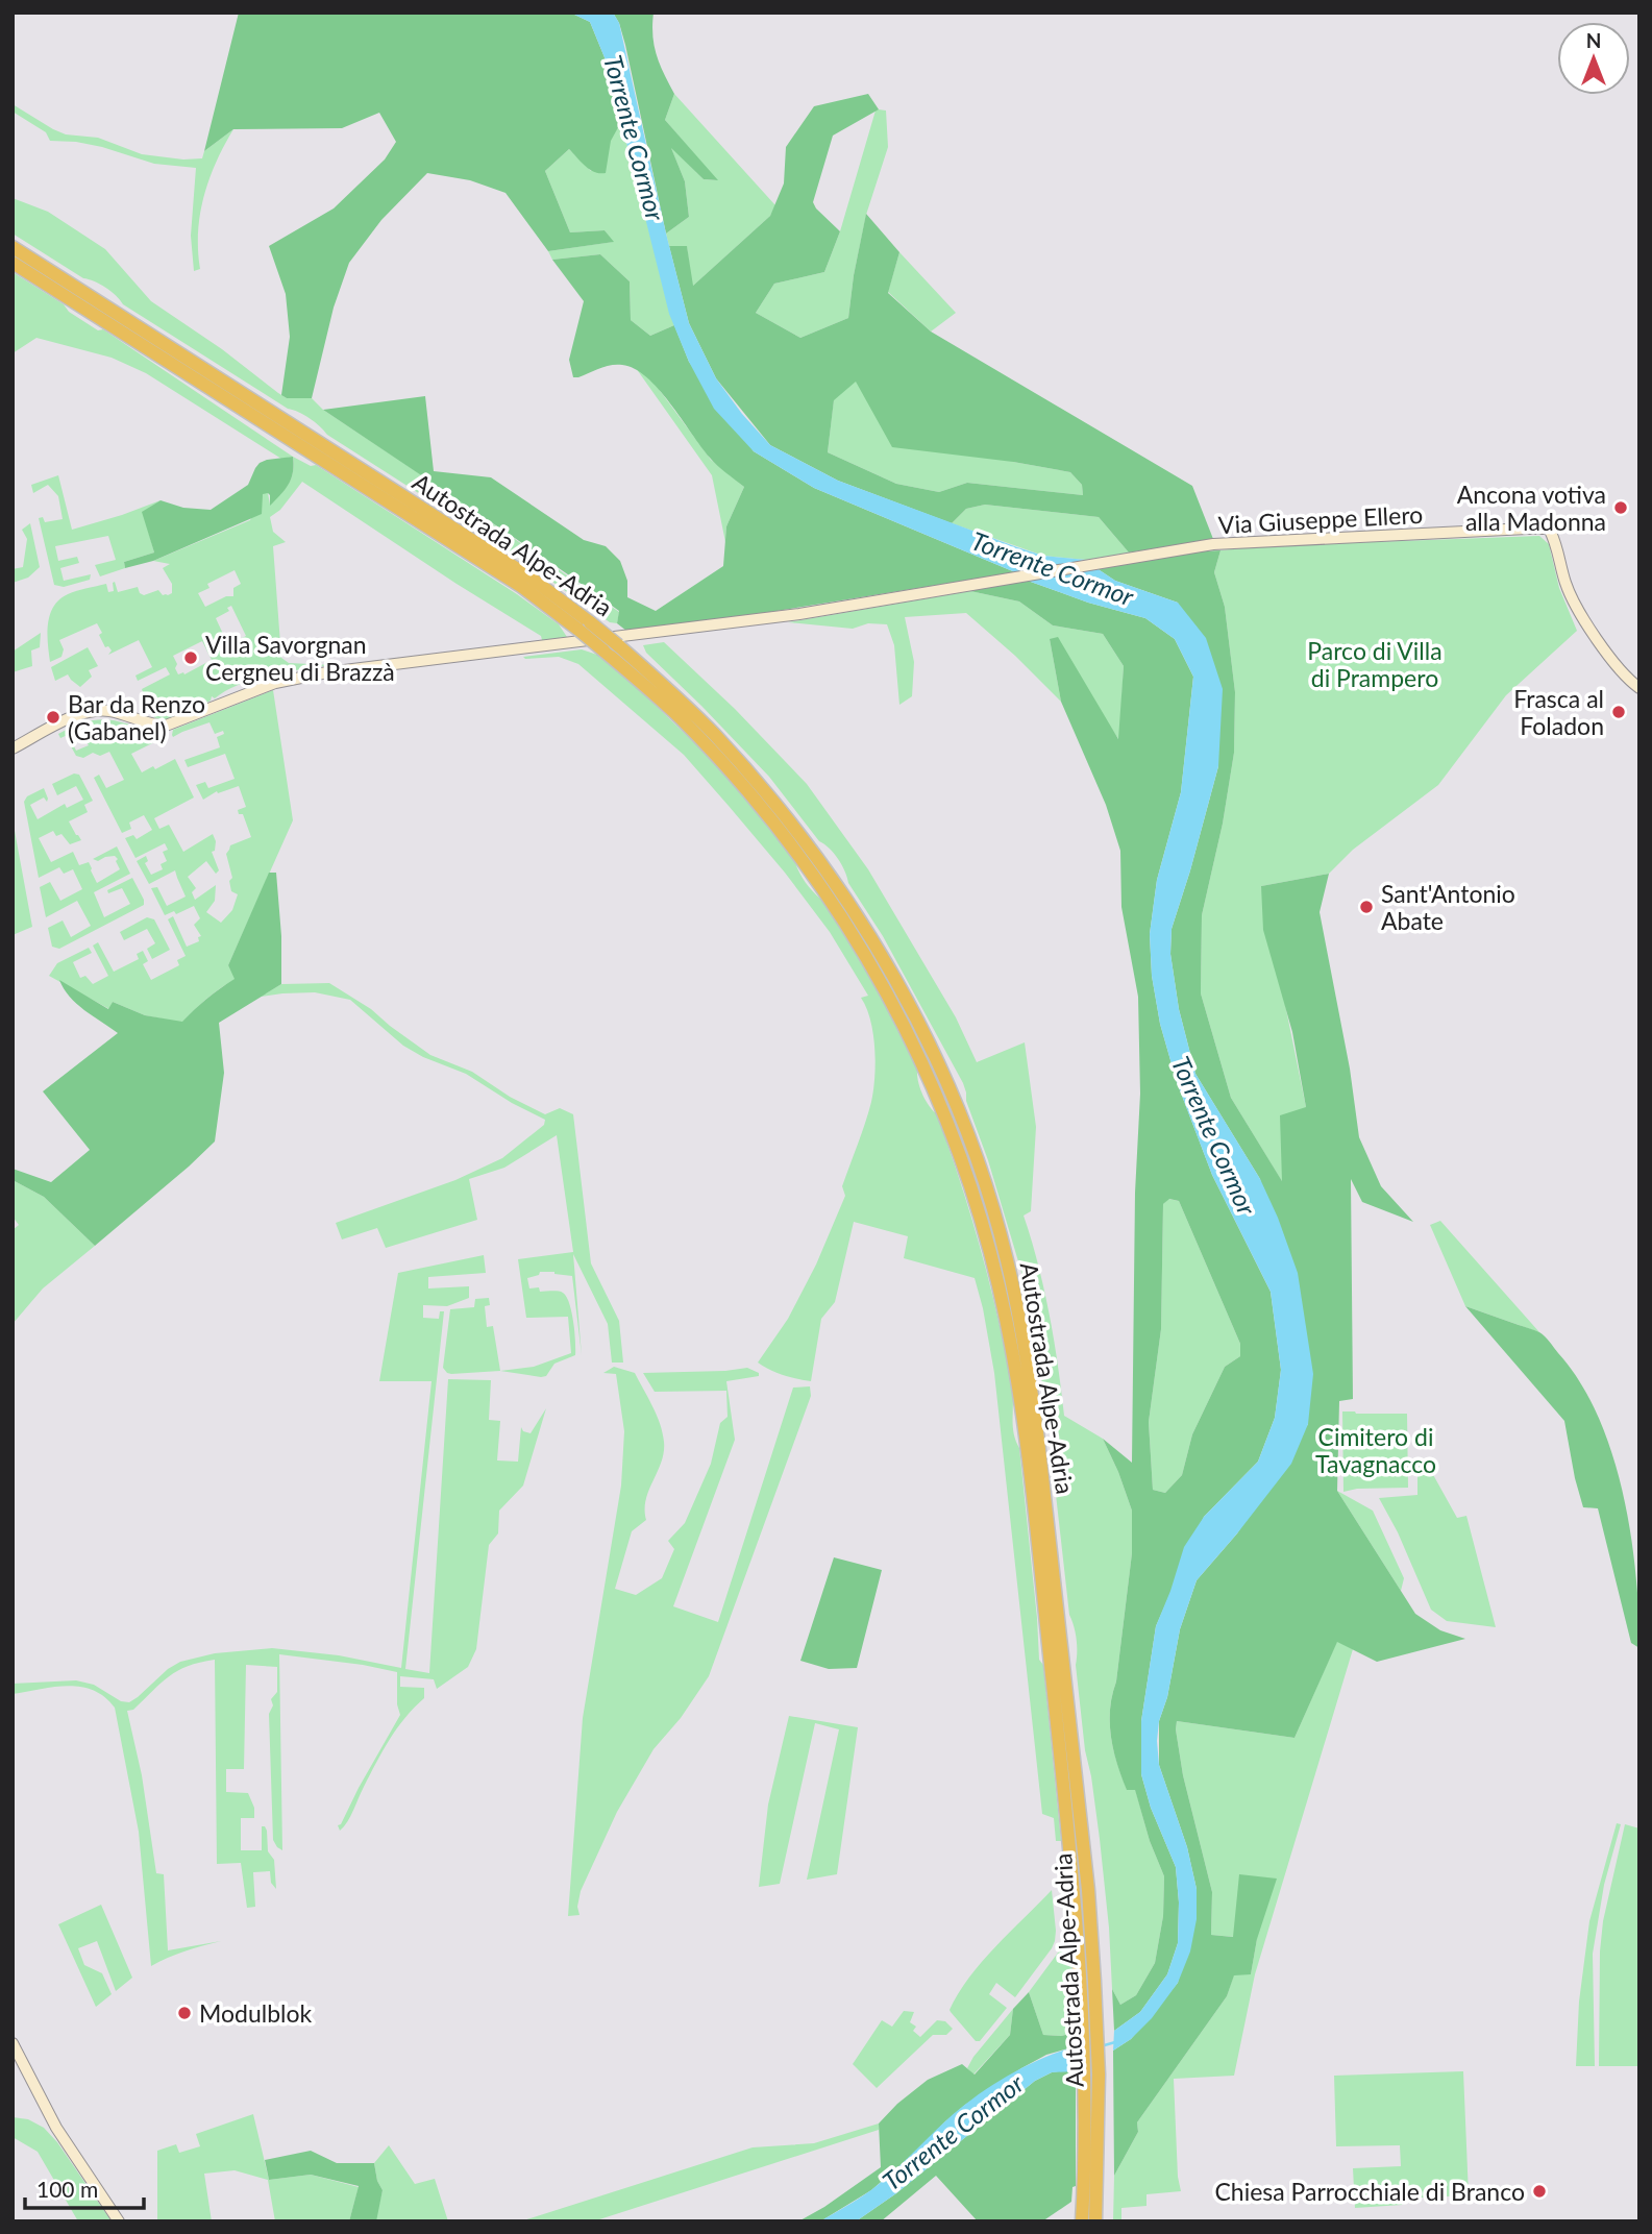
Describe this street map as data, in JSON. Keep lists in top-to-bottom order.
{
  "streets": {
    "highway": ["Autostrada Alpe-Adria"],
    "main road": ["Via Giuseppe Ellero"]
  },
  "water": ["Torrente Cormor"],
  "parks": ["Parco di Villa di Prampero", "Cimitero di Tavagnacco"],
  "places": [
    "Ancona votiva alla Madonna",
    "Villa Savorgnan Cergneu di Brazzà",
    "Frasca al Foladon",
    "Bar da Renzo (Gabanel)",
    "Sant'Antonio Abate",
    "Modulblok",
    "Chiesa Parrocchiale di Branco"
  ],
  "scale_bar": "100 m",
  "north": "top"
}
